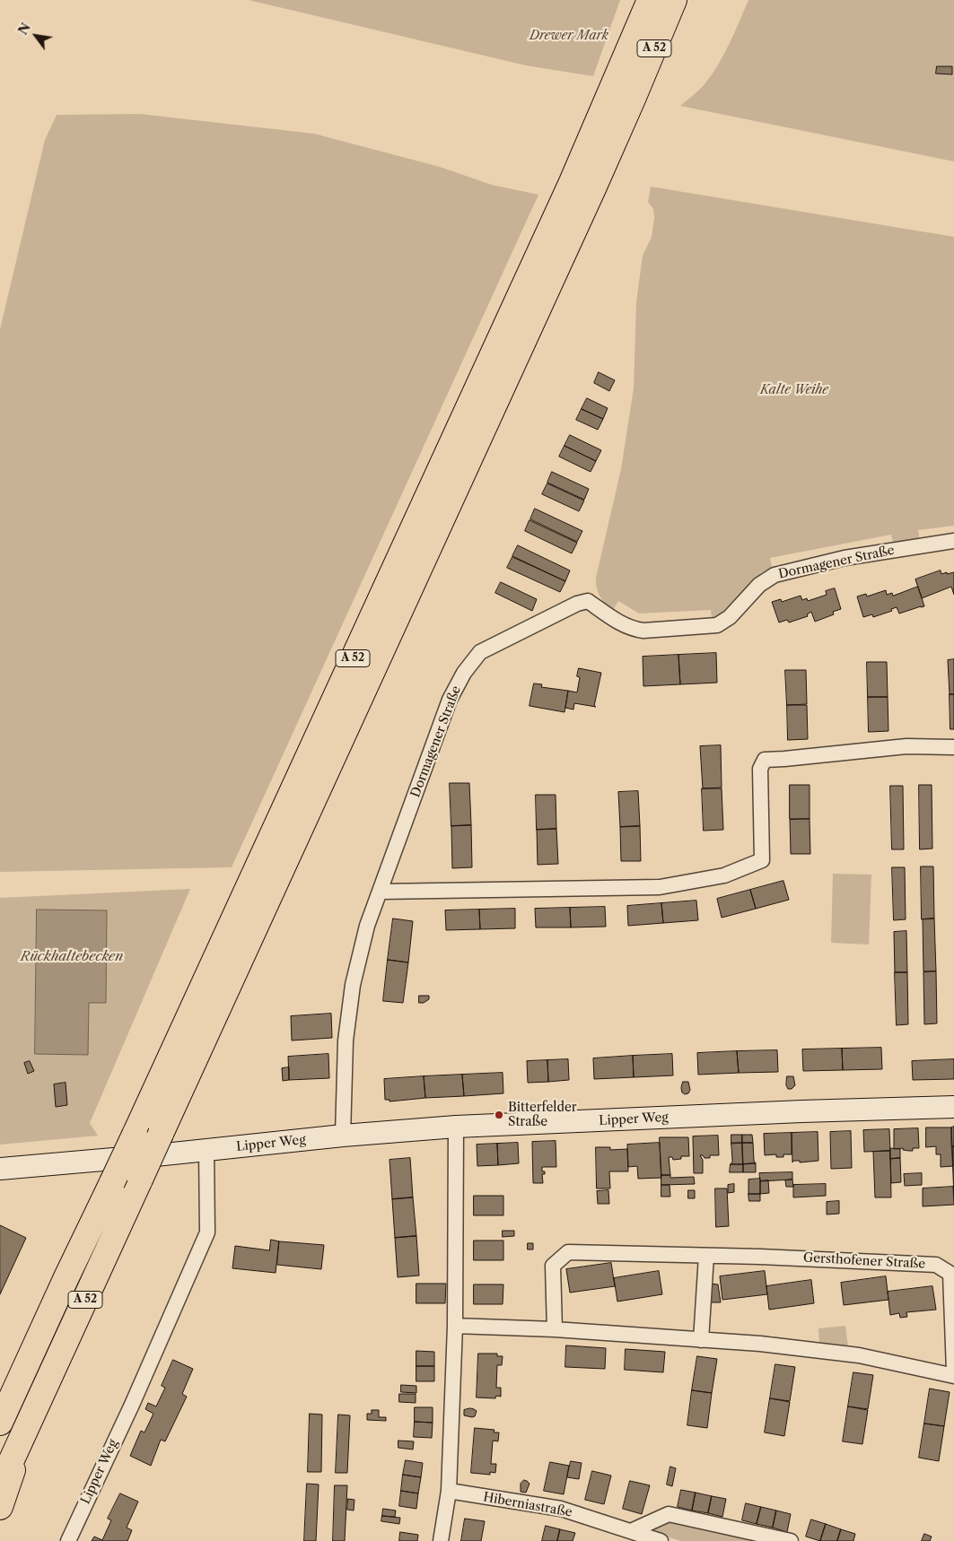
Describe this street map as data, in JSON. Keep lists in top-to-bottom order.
{
  "streets": {
    "highway": ["A 52"],
    "street": [
      "Dormagener Straße",
      "Lipper Weg",
      "Gersthofener Straße",
      "Hiberniastraße"
    ]
  },
  "crossings": [
    ["Dormagener Straße", "Lipper Weg"]
  ],
  "water": ["Rückhaltebecken"],
  "parks": ["Drewer Mark", "Kalte Weihe"],
  "places": ["Bitterfelder Straße"],
  "north": "top left"
}
